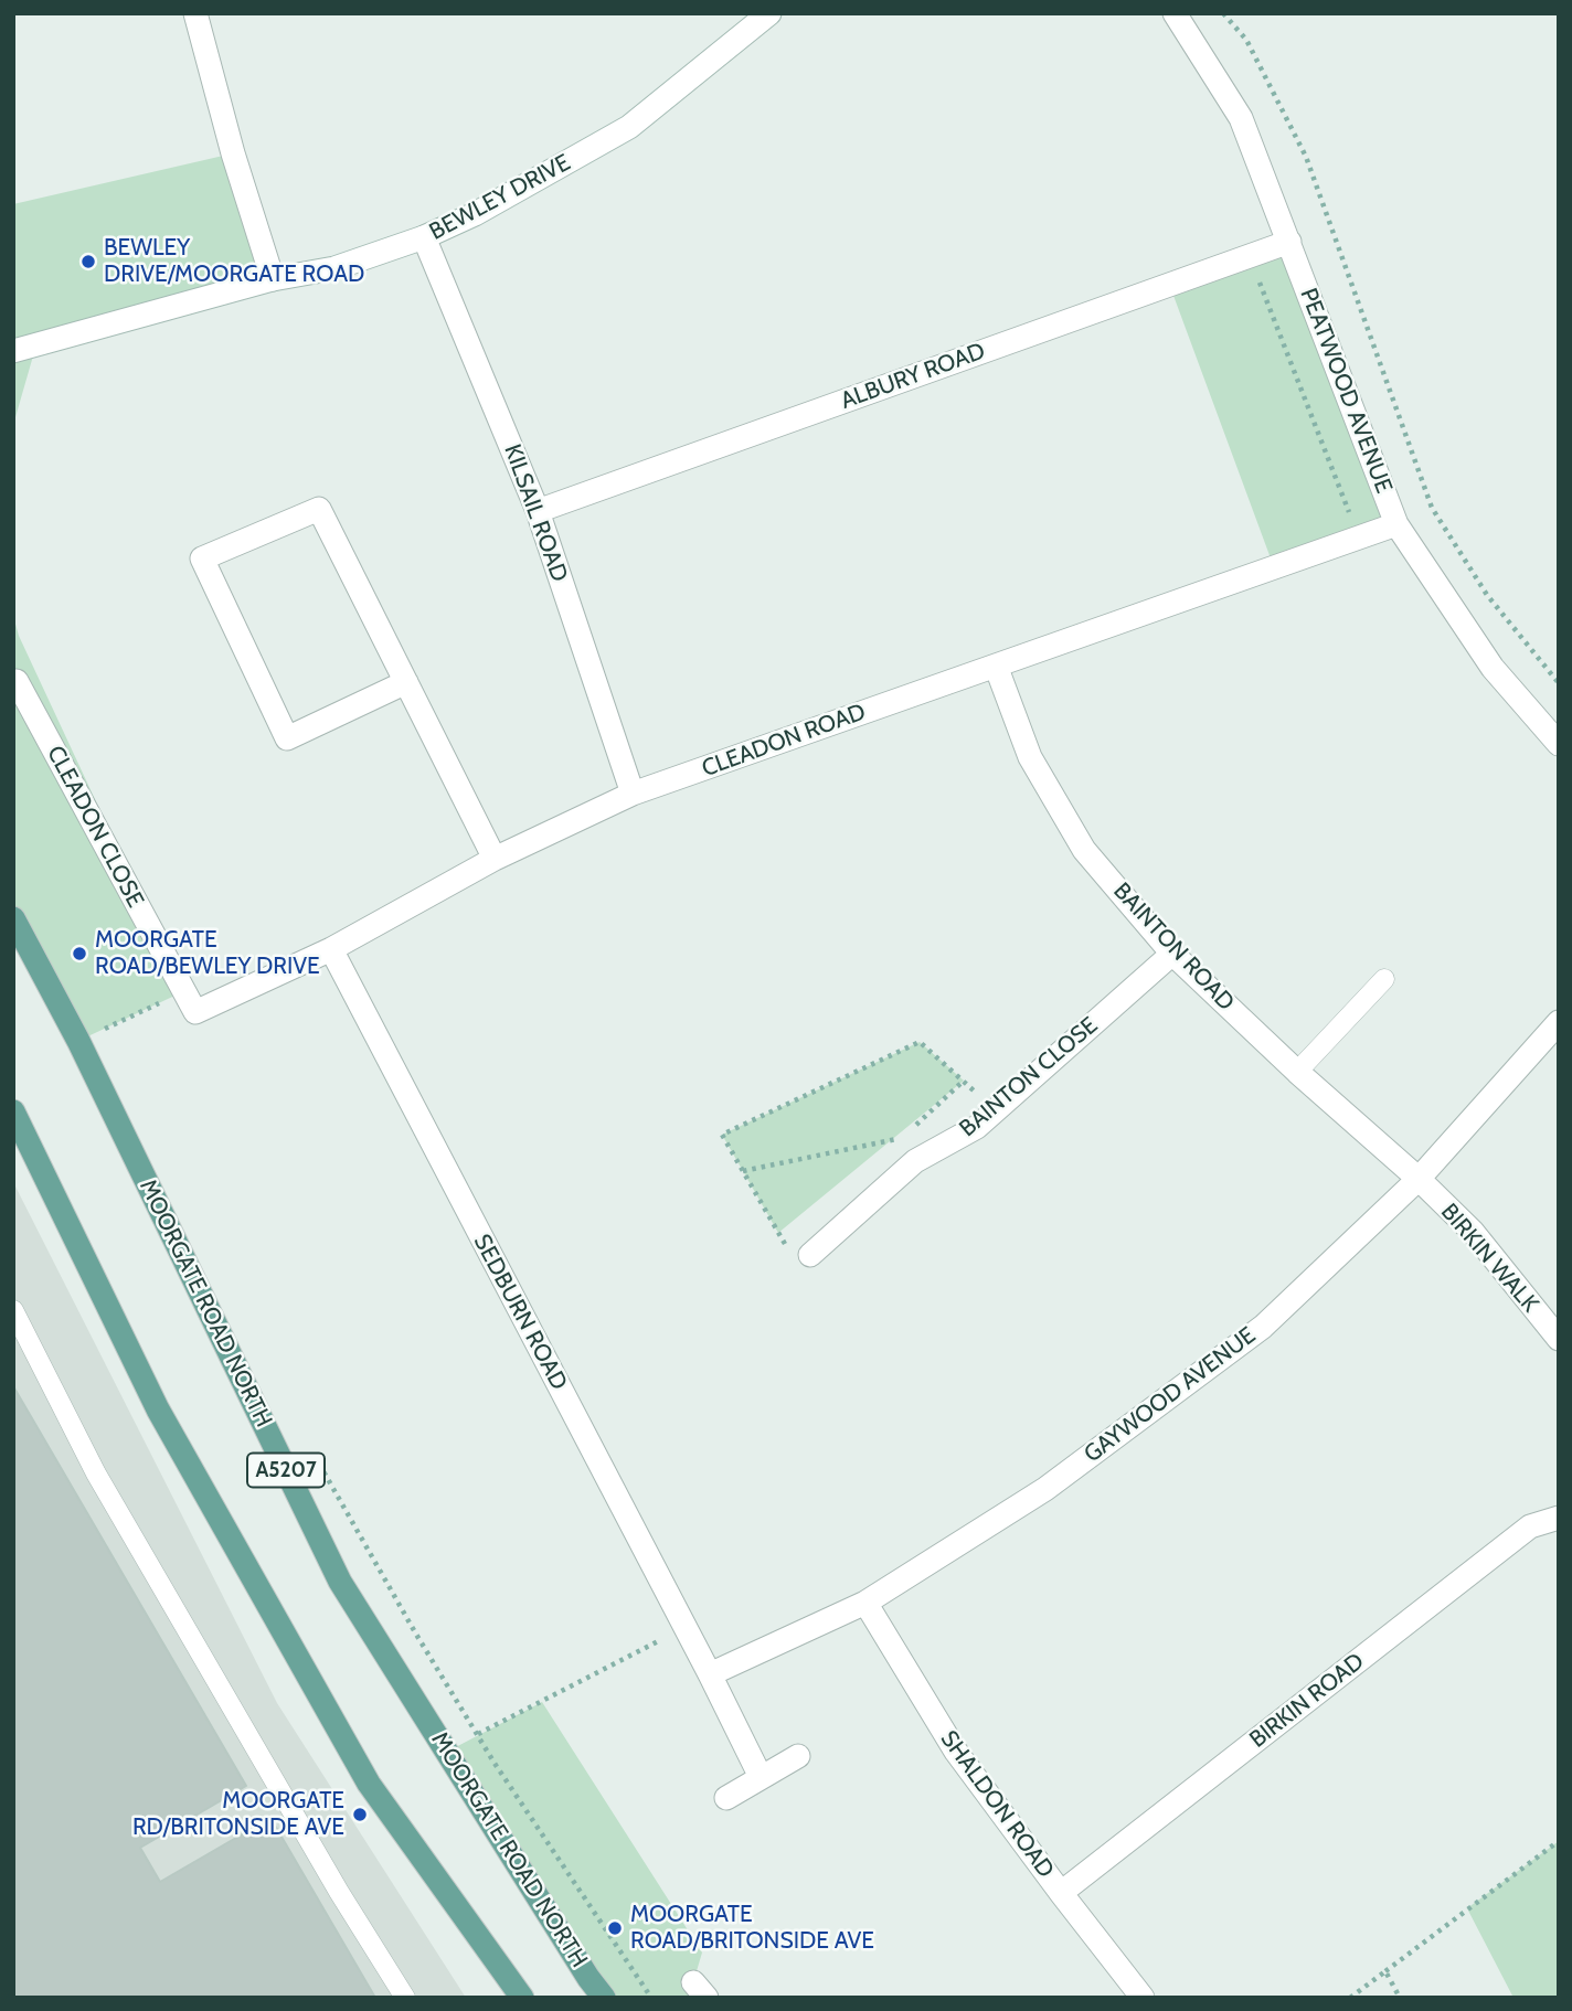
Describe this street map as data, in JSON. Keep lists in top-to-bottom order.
{
  "streets": {
    "main road": ["MOORGATE ROAD NORTH", "A5207"],
    "street": [
      "BEWLEY DRIVE",
      "ALBURY ROAD",
      "PEATWOOD AVENUE",
      "KILSAIL ROAD",
      "CLEADON ROAD",
      "CLEADON CLOSE",
      "BAINTON ROAD",
      "BAINTON CLOSE",
      "BIRKIN WALK",
      "SEDBURN ROAD",
      "GAYWOOD AVENUE",
      "BIRKIN ROAD",
      "SHALDON ROAD"
    ]
  },
  "crossings": [
    ["BEWLEY DRIVE", "KILSAIL ROAD"],
    ["ALBURY ROAD", "PEATWOOD AVENUE"],
    ["ALBURY ROAD", "KILSAIL ROAD"],
    ["PEATWOOD AVENUE", "CLEADON ROAD"],
    ["KILSAIL ROAD", "CLEADON ROAD"],
    ["CLEADON ROAD", "CLEADON CLOSE"],
    ["CLEADON ROAD", "BAINTON ROAD"],
    ["CLEADON ROAD", "SEDBURN ROAD"],
    ["BAINTON ROAD", "BAINTON CLOSE"],
    ["BAINTON ROAD", "BIRKIN WALK"],
    ["BAINTON ROAD", "GAYWOOD AVENUE"],
    ["BIRKIN WALK", "GAYWOOD AVENUE"],
    ["SEDBURN ROAD", "GAYWOOD AVENUE"],
    ["GAYWOOD AVENUE", "SHALDON ROAD"],
    ["BIRKIN ROAD", "SHALDON ROAD"]
  ],
  "places": [
    "BEWLEY DRIVE/MOORGATE ROAD",
    "MOORGATE ROAD/BEWLEY DRIVE",
    "MOORGATE RD/BRITONSIDE AVE",
    "MOORGATE ROAD/BRITONSIDE AVE"
  ]
}
